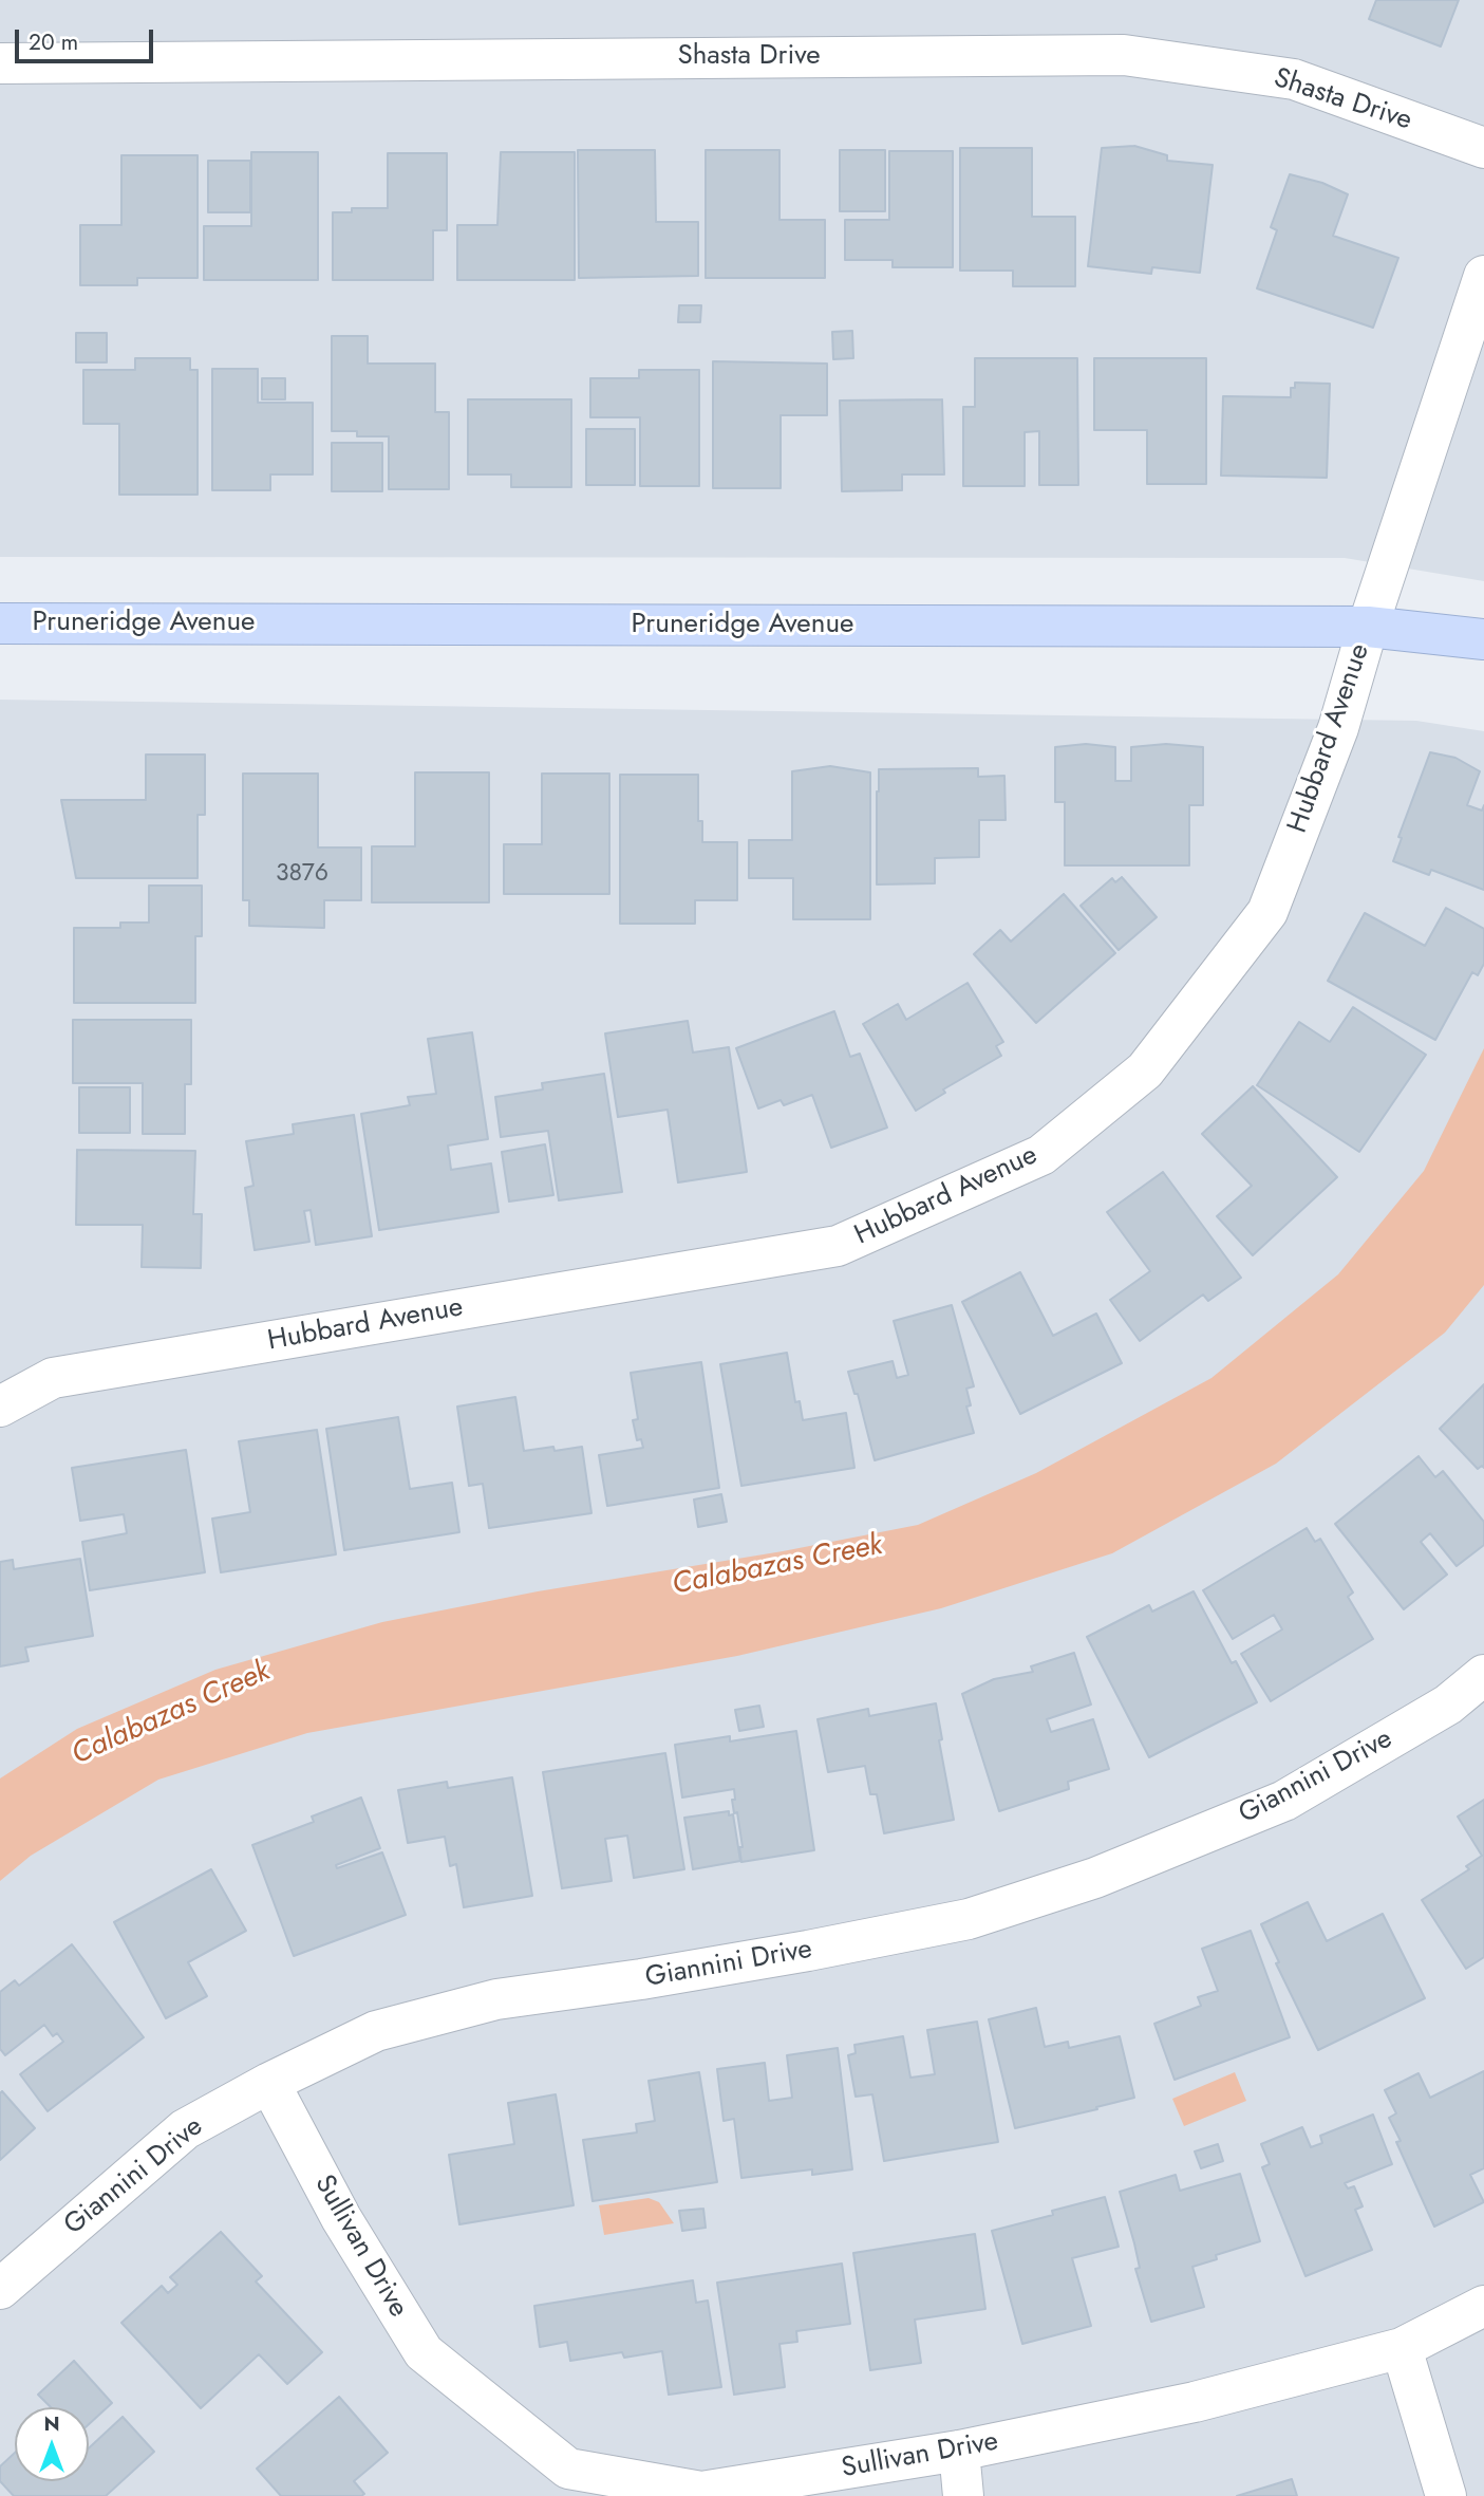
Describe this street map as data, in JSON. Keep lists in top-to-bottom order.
{
  "streets": {
    "main road": ["Pruneridge Avenue"],
    "street": [
      "Shasta Drive",
      "Hubbard Avenue",
      "Giannini Drive",
      "Sullivan Drive"
    ]
  },
  "crossings": [
    ["Pruneridge Avenue", "Hubbard Avenue"],
    ["Giannini Drive", "Sullivan Drive"]
  ],
  "water": ["Calabazas Creek"],
  "house_numbers": ["3876"],
  "scale_bar": "20 m",
  "north": "top"
}
